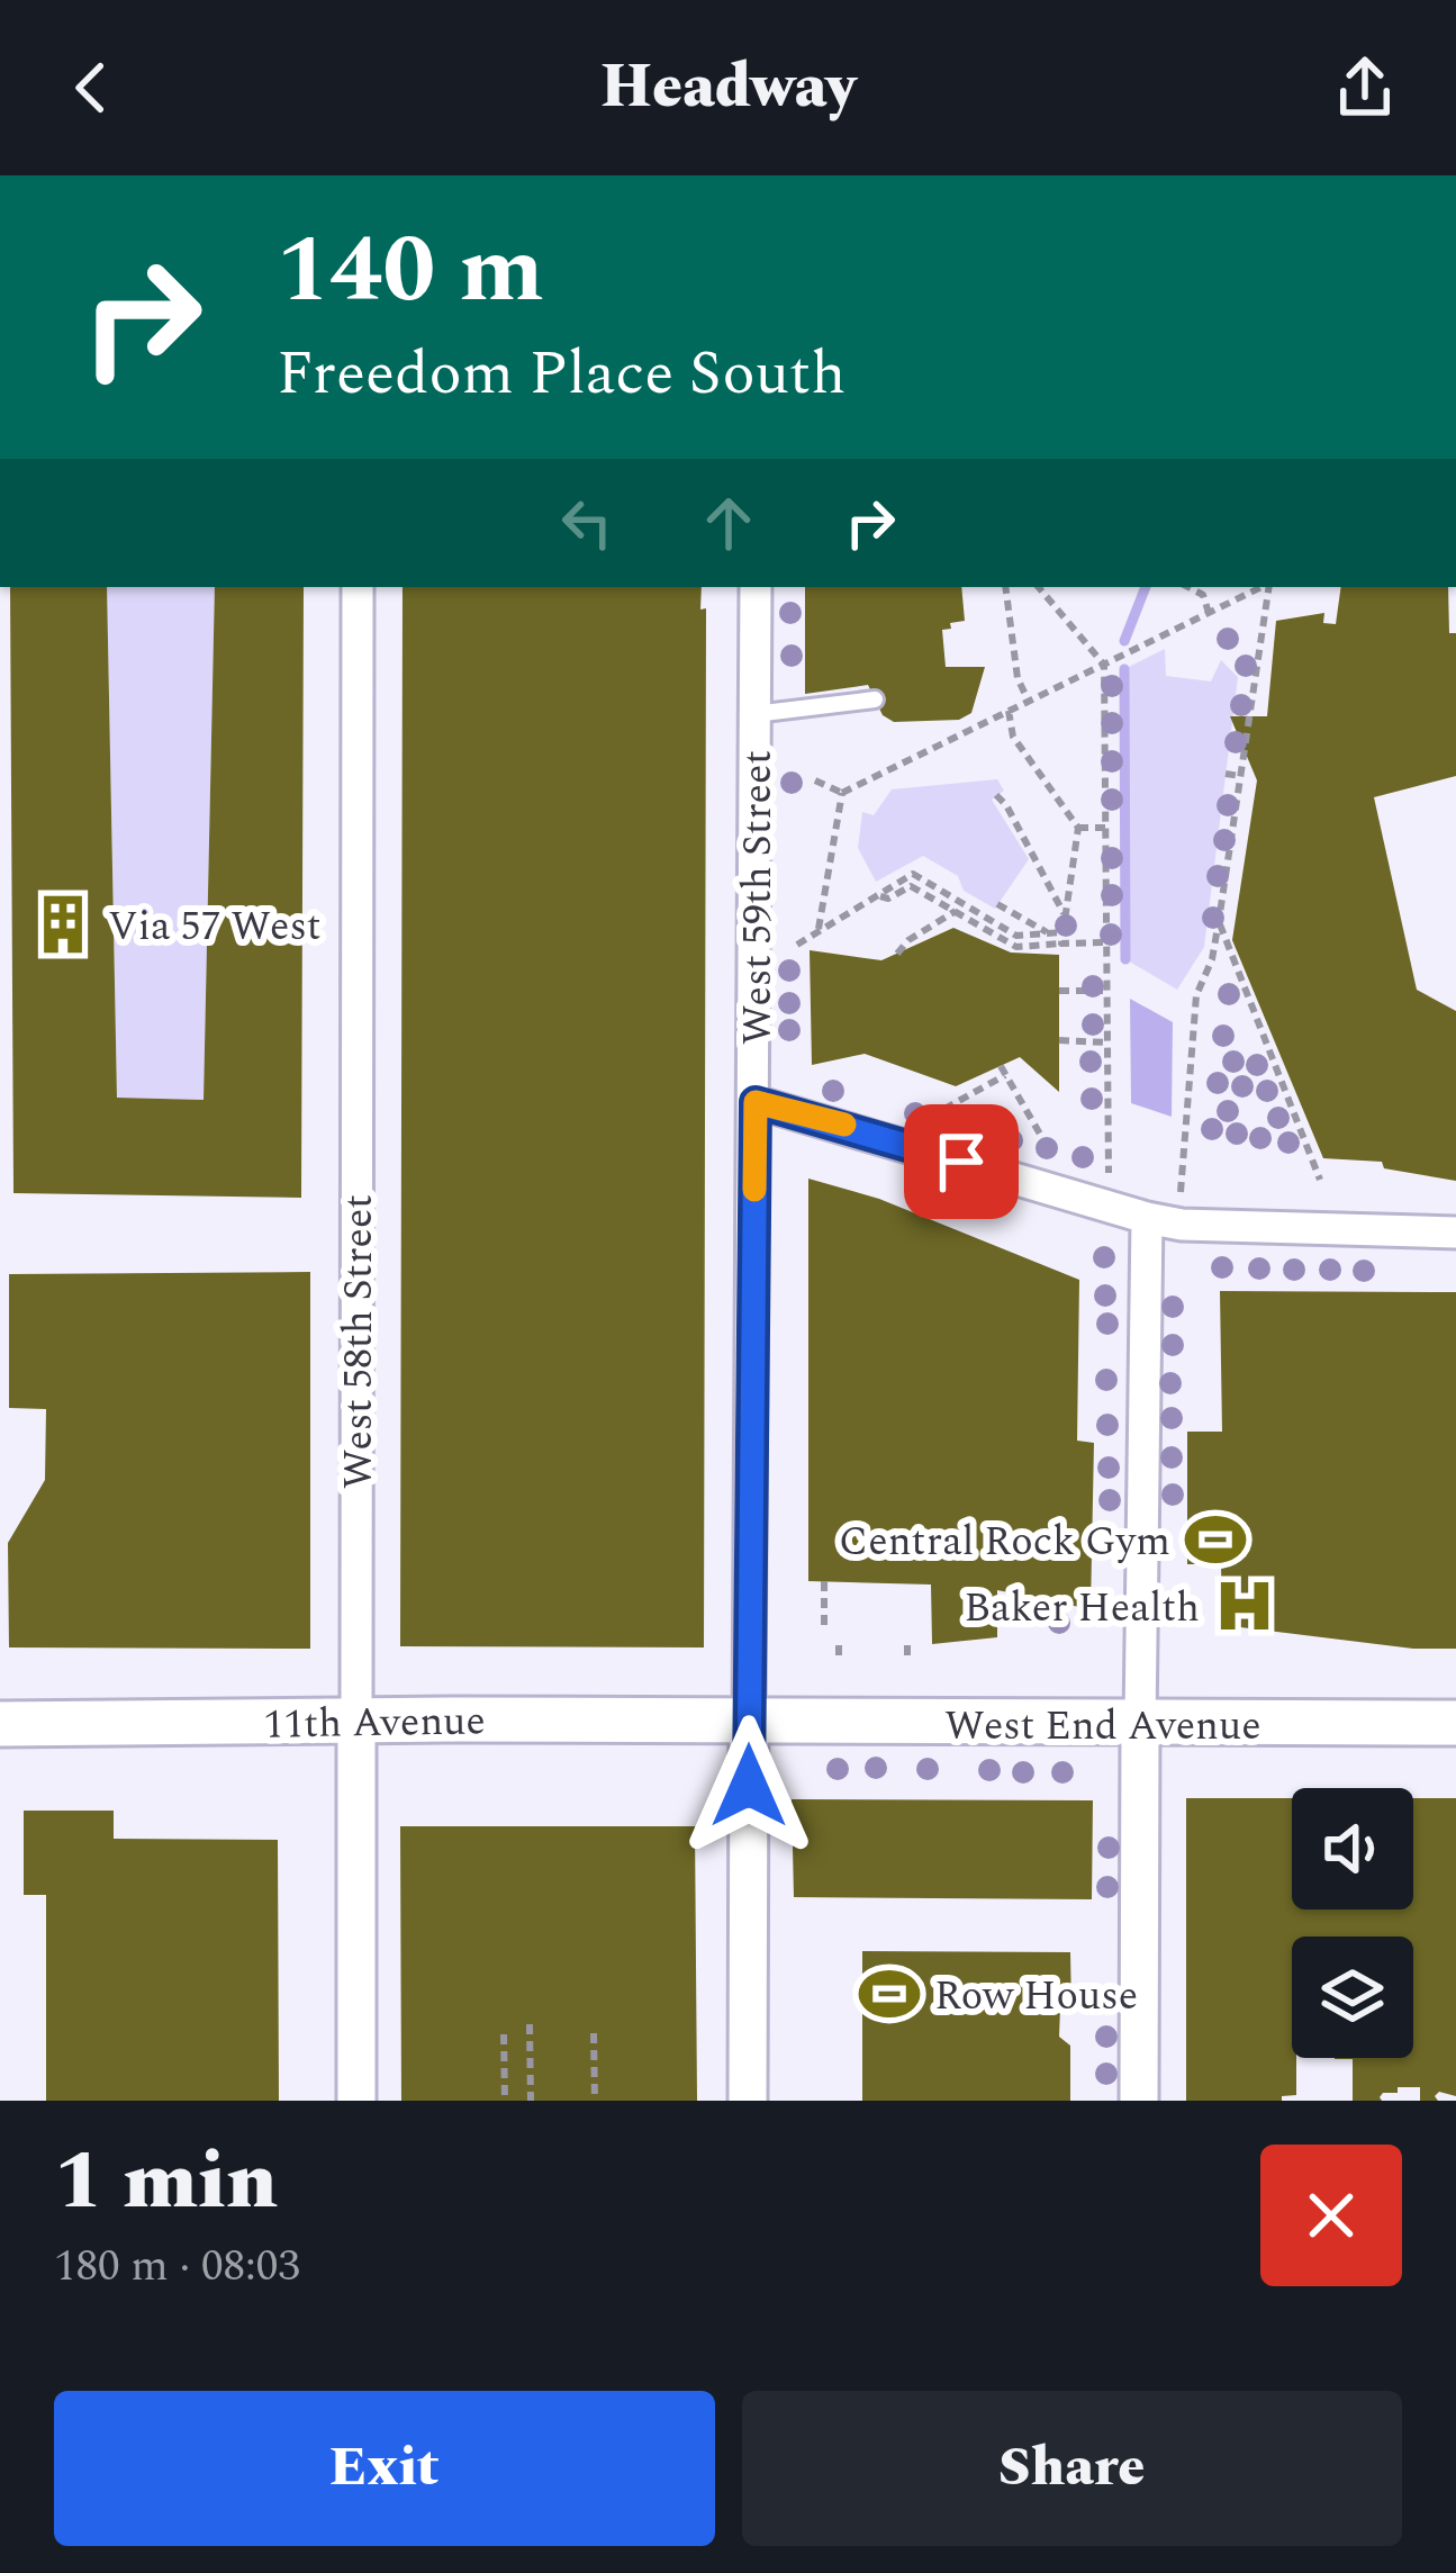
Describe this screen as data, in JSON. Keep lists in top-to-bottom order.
{
  "streets": {
    "main road": ["11th Avenue", "West End Avenue"],
    "street": ["West 59th Street", "West 58th Street"]
  },
  "crossings": [
    ["West 59th Street", "11th Avenue"],
    ["West 59th Street", "West End Avenue"],
    ["West 58th Street", "11th Avenue"],
    ["11th Avenue", "West End Avenue"]
  ],
  "places": {
    "building": ["Via 57 West"],
    "sports": ["Central Rock Gym", "Row House"],
    "hospital": ["Baker Health"]
  },
  "page": {
    "header": "Headway",
    "turn": ["140 m", "Freedom Place South"],
    "heading": ["1 min", "180 m · 08:03"],
    "buttons": ["Exit", "Share"]
  }
}
